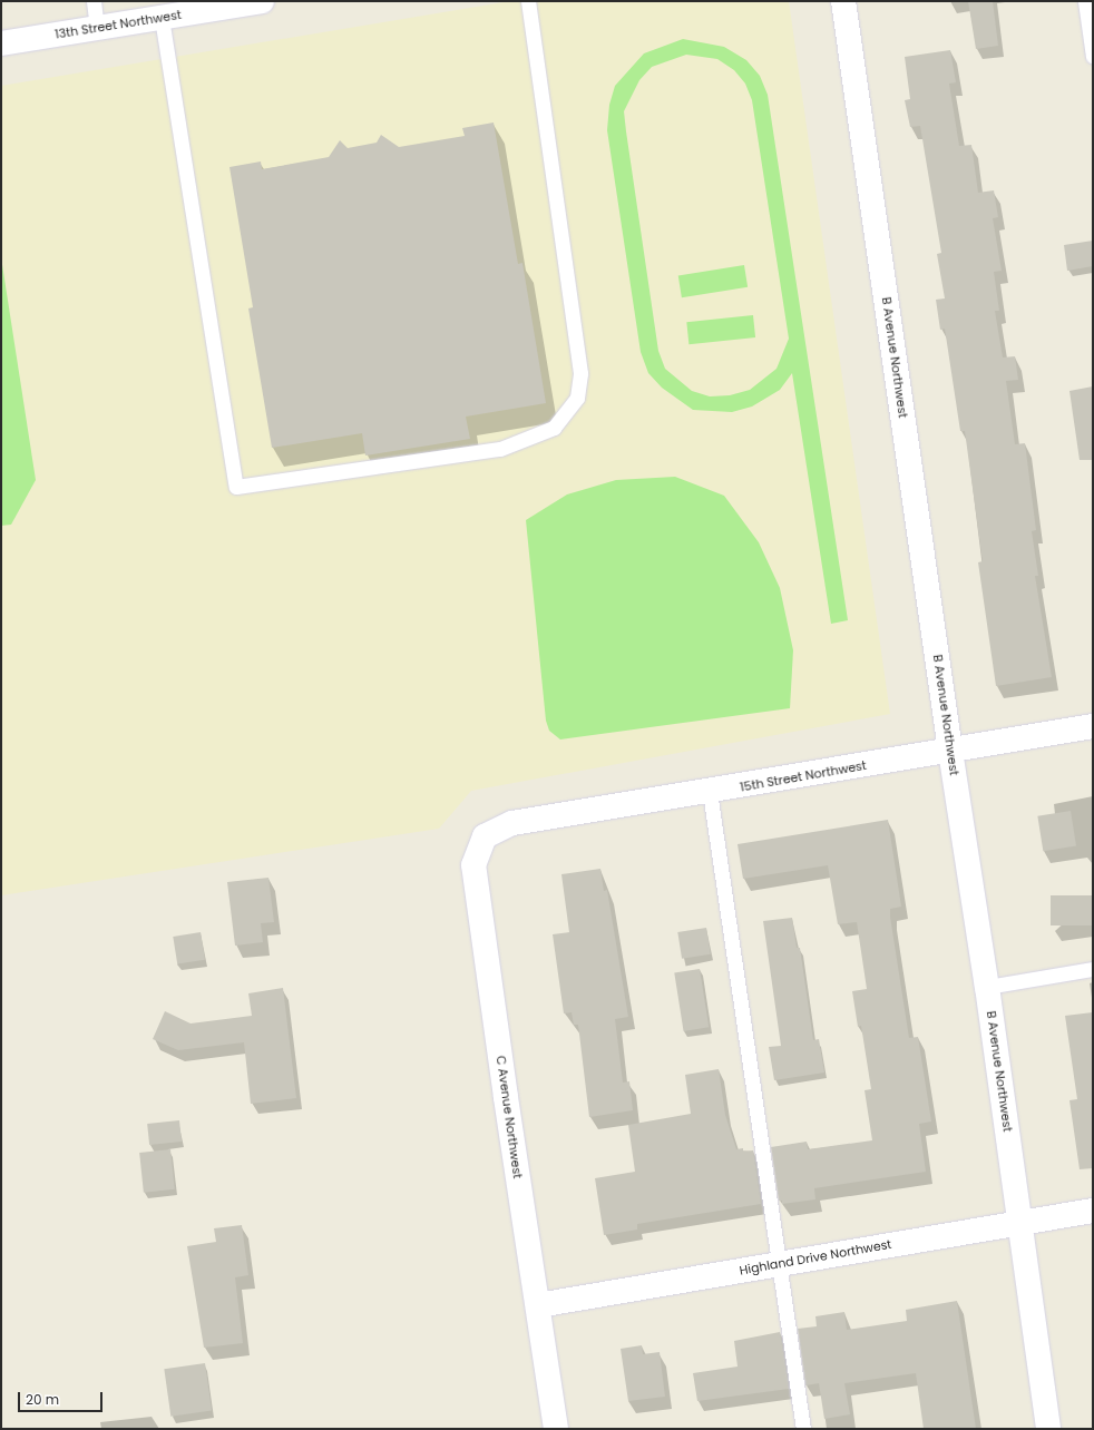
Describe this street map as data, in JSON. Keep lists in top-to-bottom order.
{
  "streets": {
    "street": [
      "13th Street Northwest",
      "B Avenue Northwest",
      "15th Street Northwest",
      "C Avenue Northwest",
      "Highland Drive Northwest"
    ]
  },
  "crossings": [
    ["B Avenue Northwest", "15th Street Northwest"],
    ["B Avenue Northwest", "Highland Drive Northwest"],
    ["15th Street Northwest", "C Avenue Northwest"],
    ["C Avenue Northwest", "Highland Drive Northwest"]
  ],
  "scale_bar": "20 m"
}
